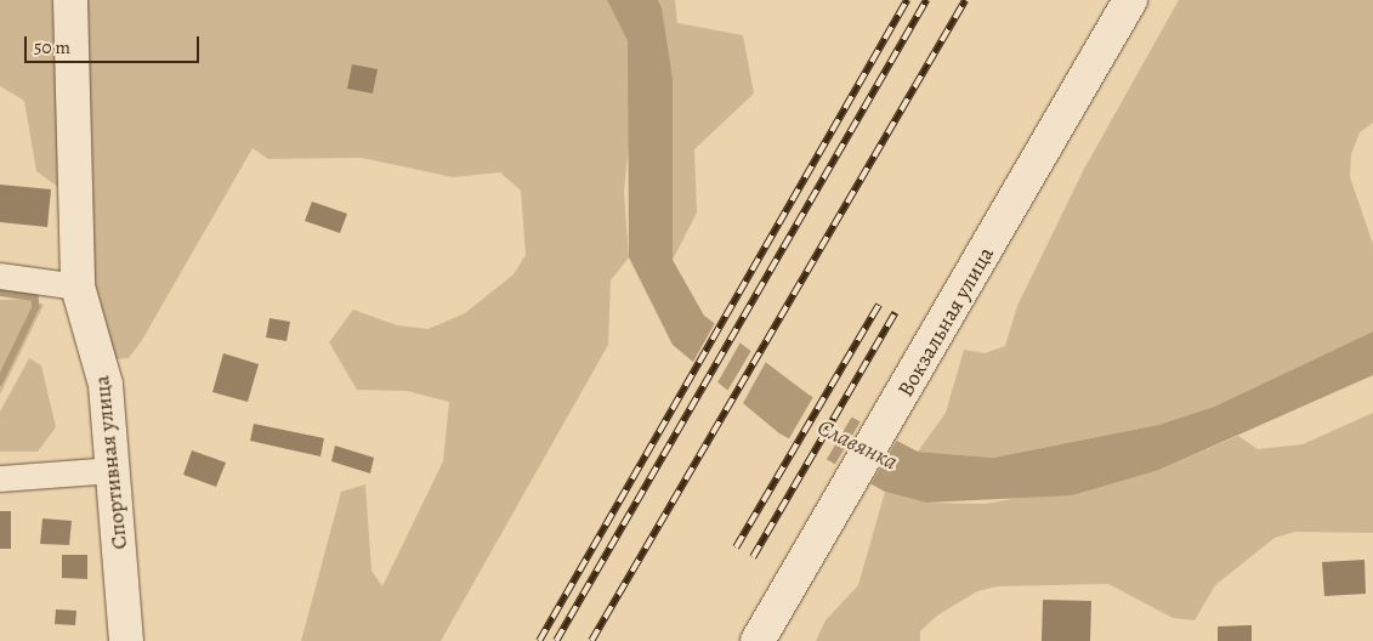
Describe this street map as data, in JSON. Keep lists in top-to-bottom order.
{
  "streets": {
    "street": ["Вокзальная улица", "Спортивная улица"]
  },
  "water": ["Славянка"],
  "scale_bar": "50 m"
}
